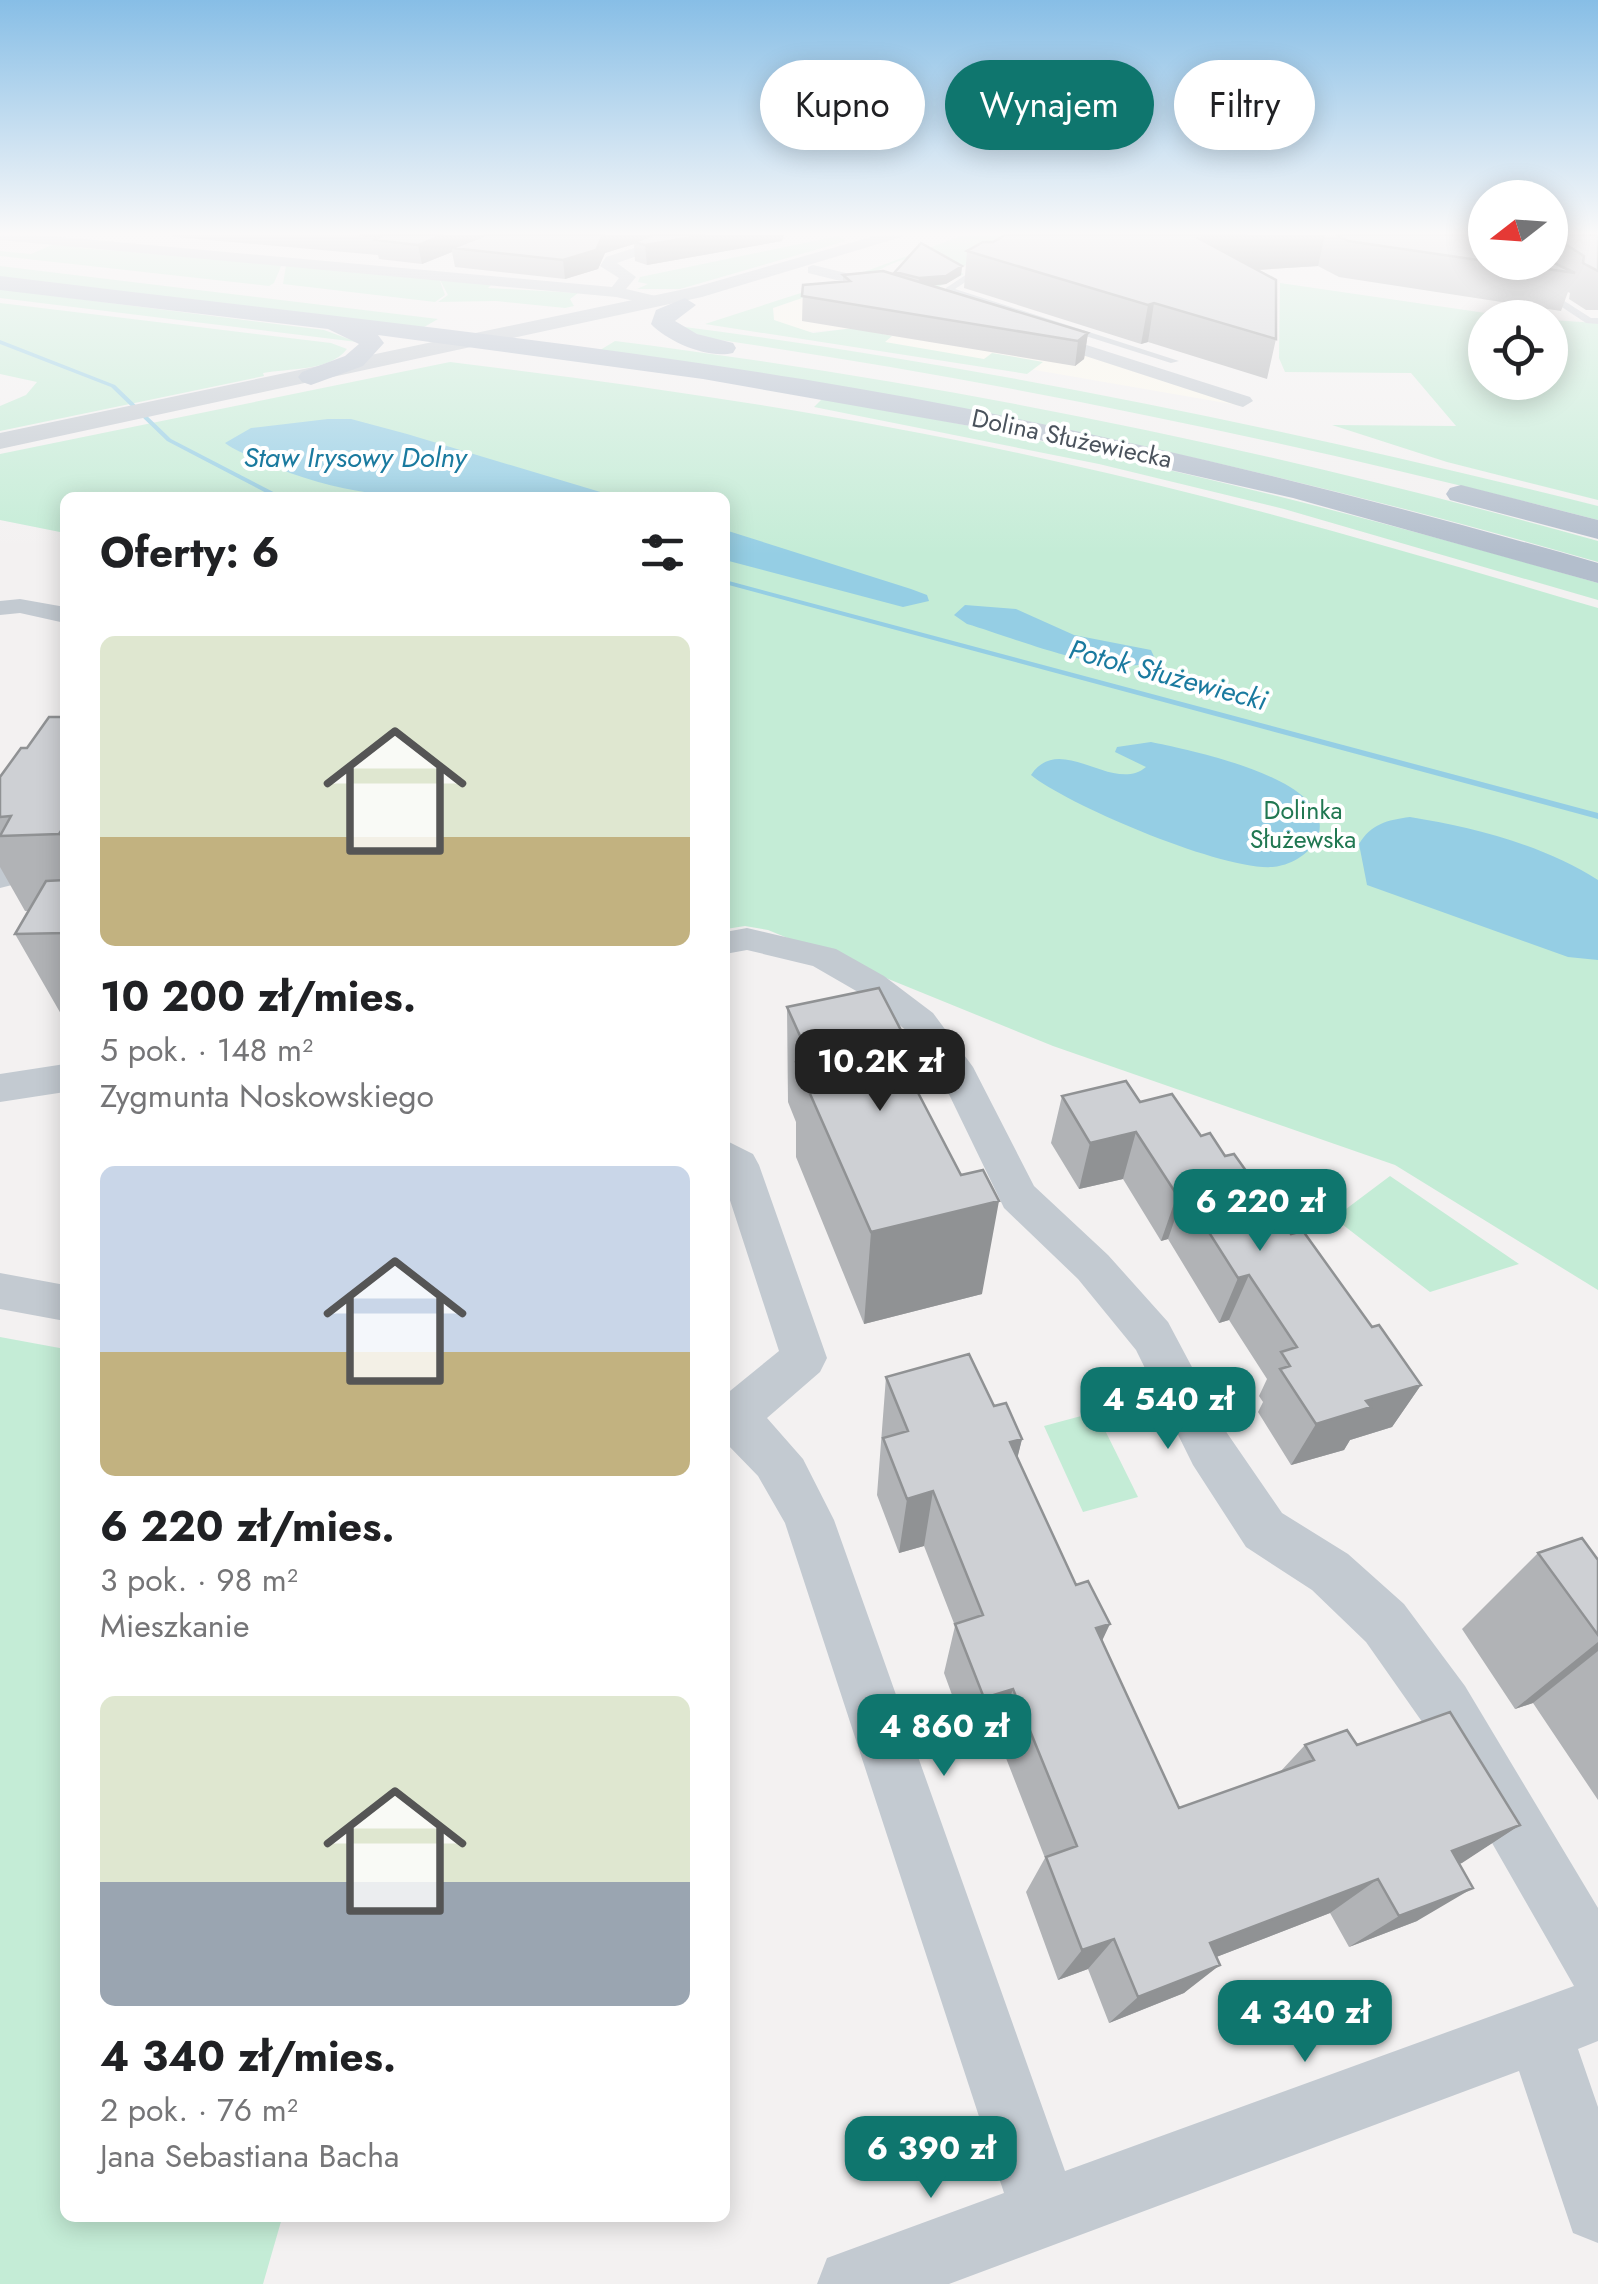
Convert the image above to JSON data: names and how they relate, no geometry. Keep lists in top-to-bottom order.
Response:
{
  "streets": {
    "main road": ["Dolina Służewiecka"]
  },
  "water": ["Staw Irysowy Dolny", "Potok Służewiecki"],
  "parks": ["Dolinka Służewska"],
  "north": "left",
  "page": {
    "chip": ["Kupno", "Wynajem", "Filtry"],
    "heading": "Oferty: 6",
    "list": [
      {
        "name": "10 200 zł/mies.",
        "note": "5 pok. · 148 m² · Zygmunta Noskowskiego"
      },
      {
        "name": "6 220 zł/mies.",
        "note": "3 pok. · 98 m² · Mieszkanie"
      },
      {
        "name": "4 340 zł/mies.",
        "note": "2 pok. · 76 m² · Jana Sebastiana Bacha"
      }
    ],
    "price": [
      "10.2K zł",
      "6 220 zł",
      "4 540 zł",
      "4 860 zł",
      "4 340 zł",
      "6 390 zł"
    ]
  }
}
